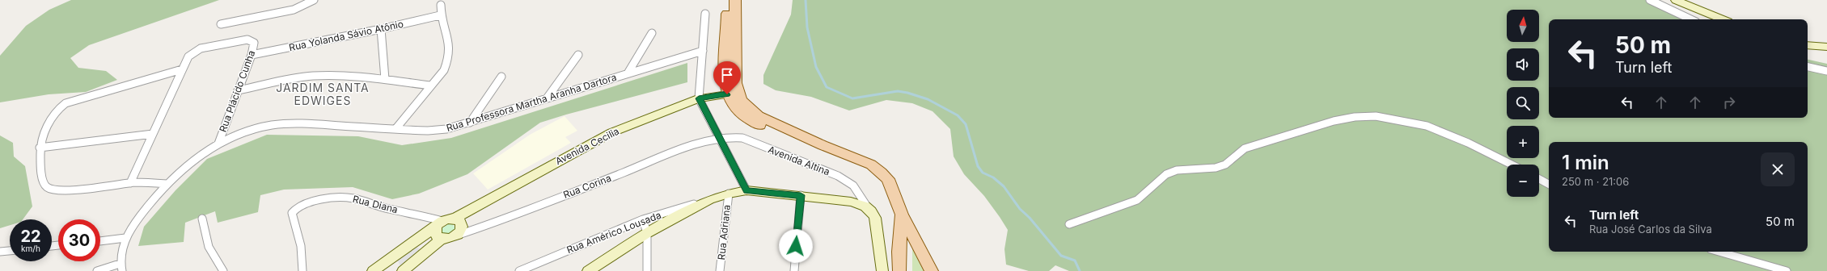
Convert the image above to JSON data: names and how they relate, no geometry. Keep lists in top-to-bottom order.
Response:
{
  "streets": {
    "street": [
      "Rua Yolanda Sávio Atônio",
      "Rua Plácido Cunha",
      "Rua Professora Martha Aranha Dartora",
      "Avenida Cecilia",
      "Avenida Altina",
      "Rua Corina",
      "Rua Diana",
      "Rua Américo Lousada",
      "Rua Adriana"
    ]
  },
  "crossings": [
    ["Rua Yolanda Sávio Atônio", "Rua Plácido Cunha"],
    ["Rua Plácido Cunha", "Rua Professora Martha Aranha Dartora"],
    ["Avenida Cecilia", "Rua Corina"],
    ["Avenida Cecilia", "Rua Diana"],
    ["Avenida Altina", "Rua Corina"],
    ["Rua Corina", "Rua Diana"]
  ],
  "districts": ["JARDIM SANTA EDWIGES"],
  "north": "top",
  "page": {
    "map_buttons": ["+", "−"],
    "turn": ["50 m", "Turn left"],
    "heading": ["1 min", "250 m · 21:06"],
    "list": [
      {
        "name": "Turn left",
        "note": "Rua José Carlos da Silva",
        "value": "50 m"
      }
    ],
    "speed": "22 km/h",
    "limit": "30"
  }
}
